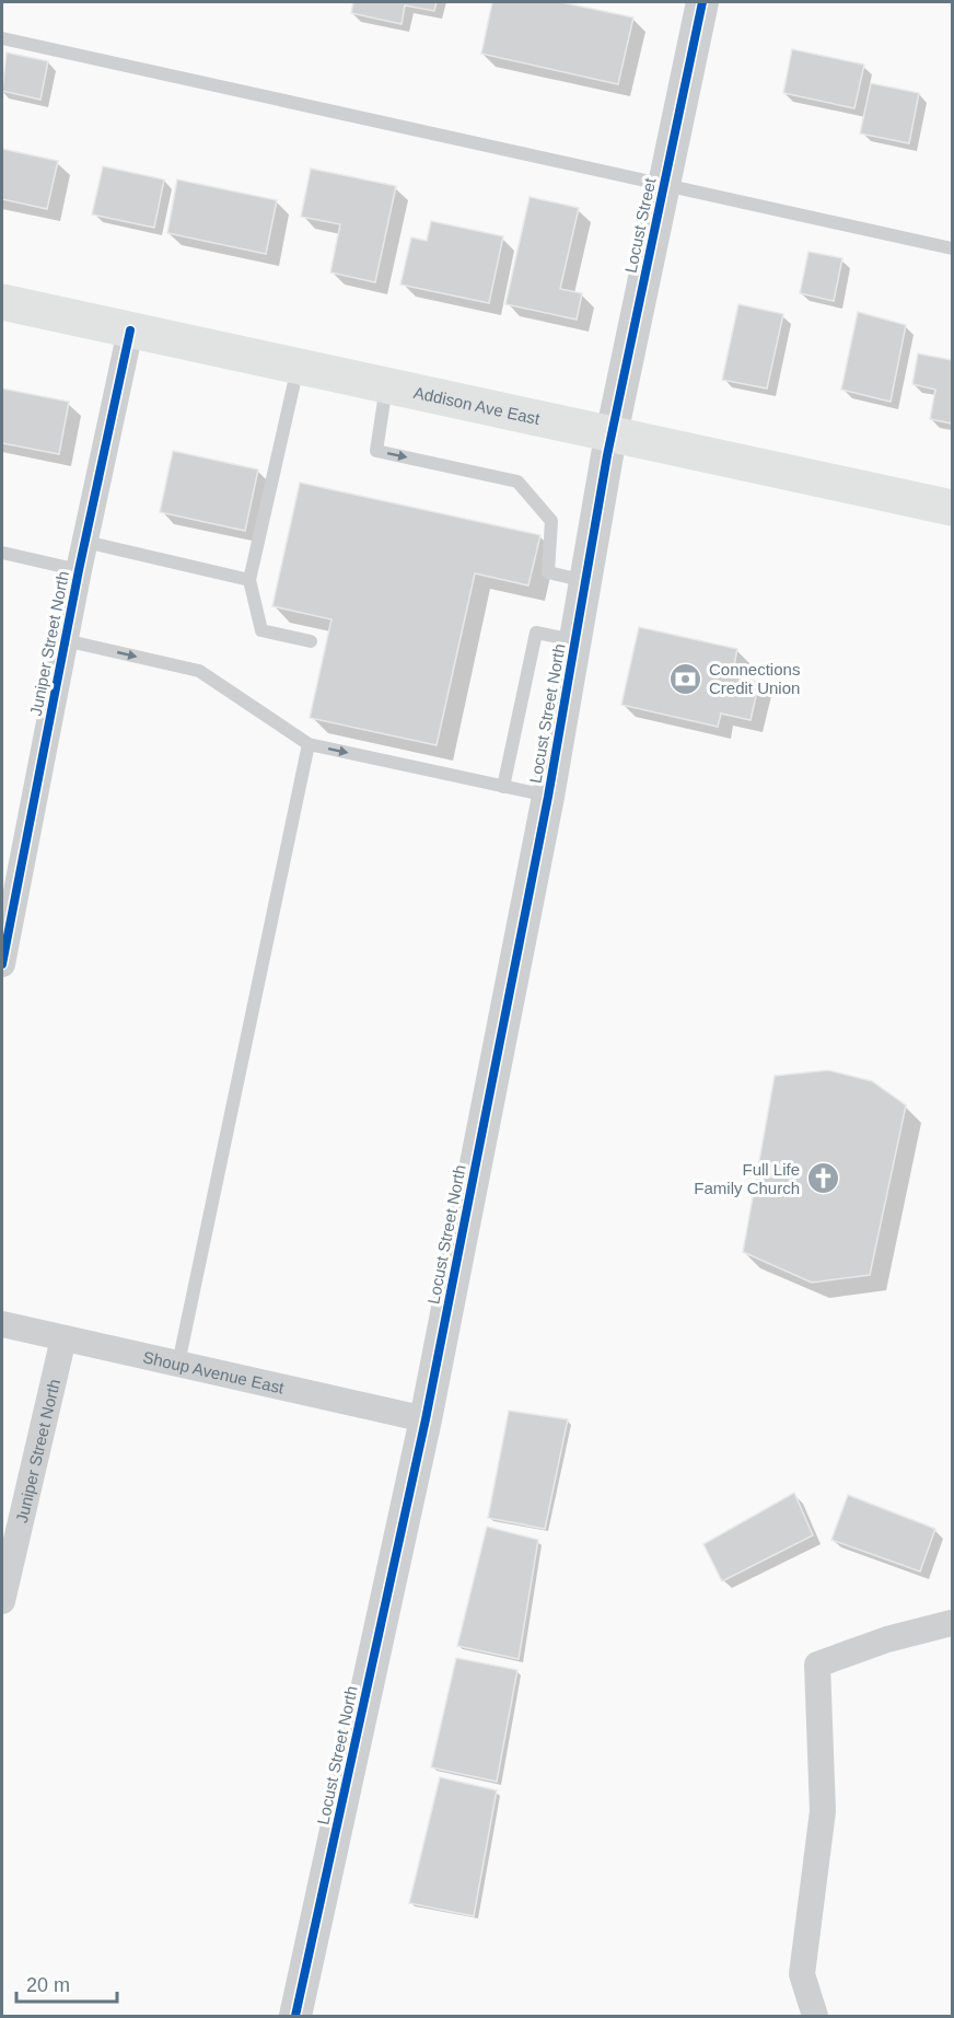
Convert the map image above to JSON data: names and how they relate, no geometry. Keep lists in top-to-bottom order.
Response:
{
  "streets": {
    "main road": ["Addison Ave East"],
    "street": [
      "Locust Street",
      "Juniper Street North",
      "Locust Street North",
      "Shoup Avenue East"
    ]
  },
  "crossings": [
    ["Locust Street", "Addison Ave East"],
    ["Locust Street", "Locust Street North"],
    ["Addison Ave East", "Juniper Street North"],
    ["Addison Ave East", "Locust Street North"],
    ["Juniper Street North", "Shoup Avenue East"],
    ["Locust Street North", "Shoup Avenue East"]
  ],
  "places": {
    "bank": ["Connections Credit Union"],
    "church": ["Full Life Family Church"]
  },
  "scale_bar": "20 m"
}
